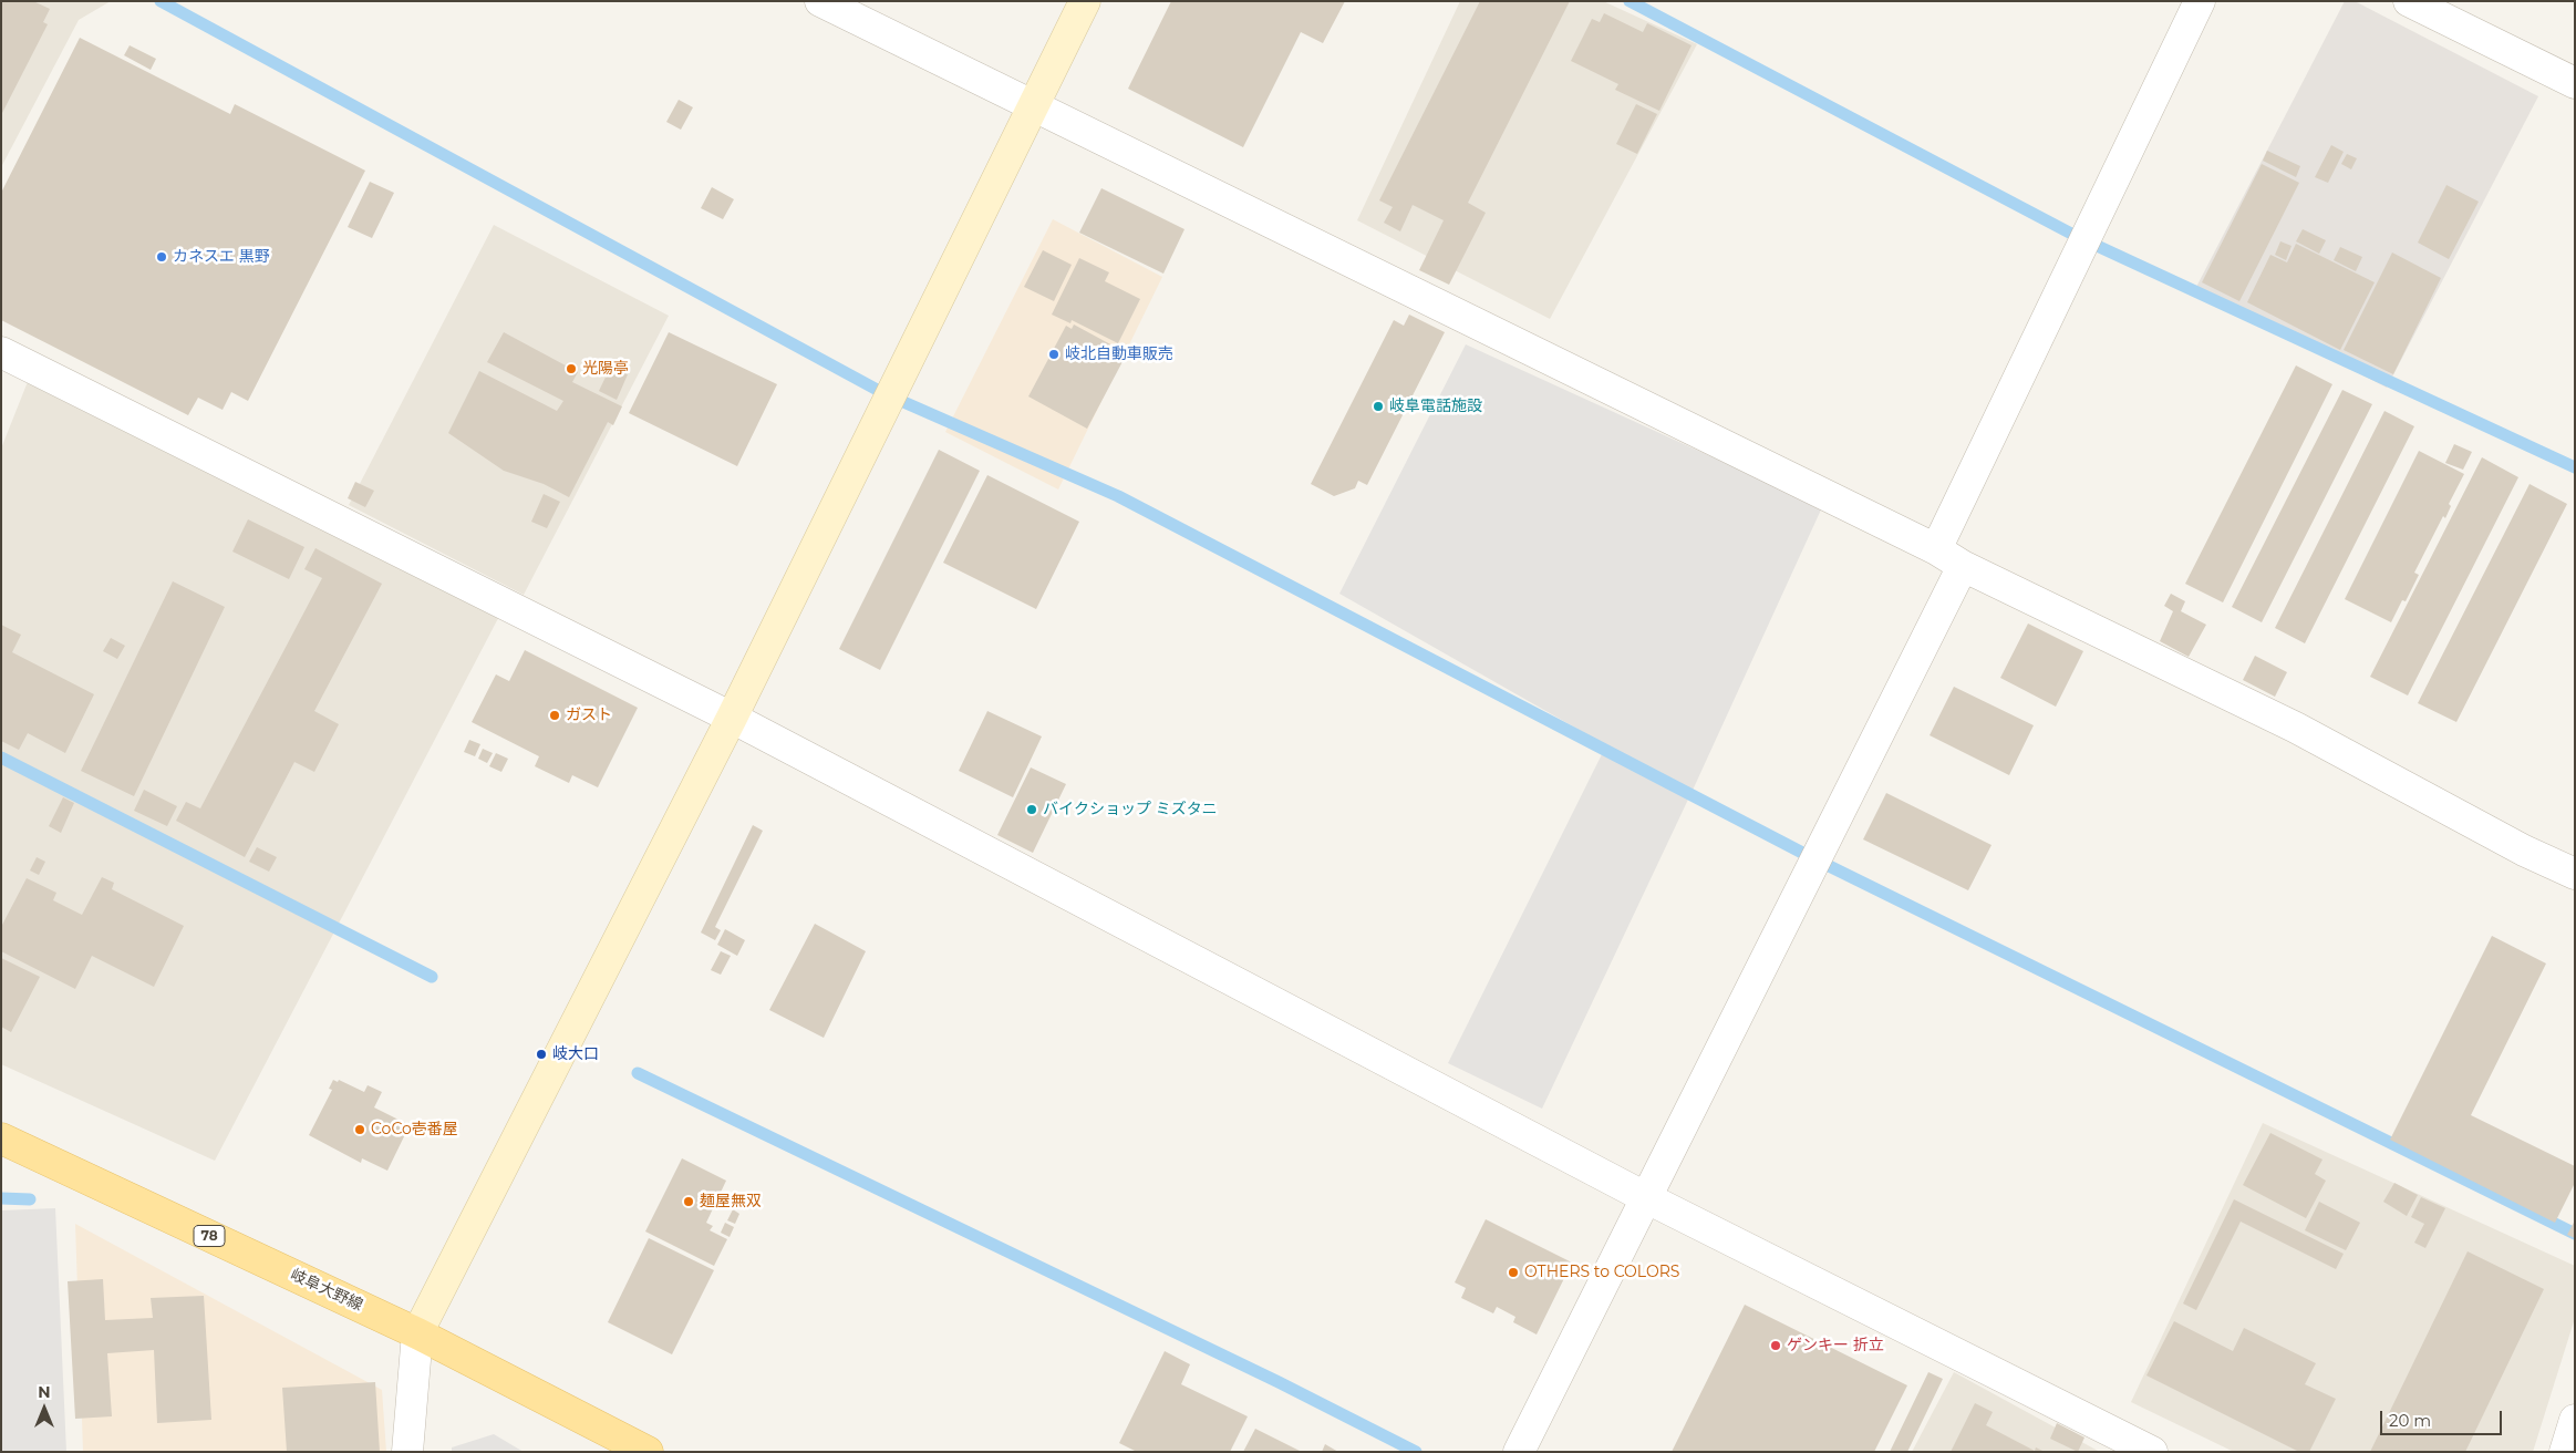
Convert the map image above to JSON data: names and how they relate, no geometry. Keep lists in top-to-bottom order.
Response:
{
  "streets": {
    "main road": ["78", "岐阜大野線"]
  },
  "places": [
    "カネスエ 黒野",
    "岐北自動車販売",
    "光陽亭",
    "岐阜電話施設",
    "ガスト",
    "バイクショップ ミズタニ",
    "岐大口",
    "CoCo壱番屋",
    "麺屋無双",
    "OTHERS to COLORS",
    "ゲンキー 折立"
  ],
  "scale_bar": "20 m",
  "north": "top"
}
